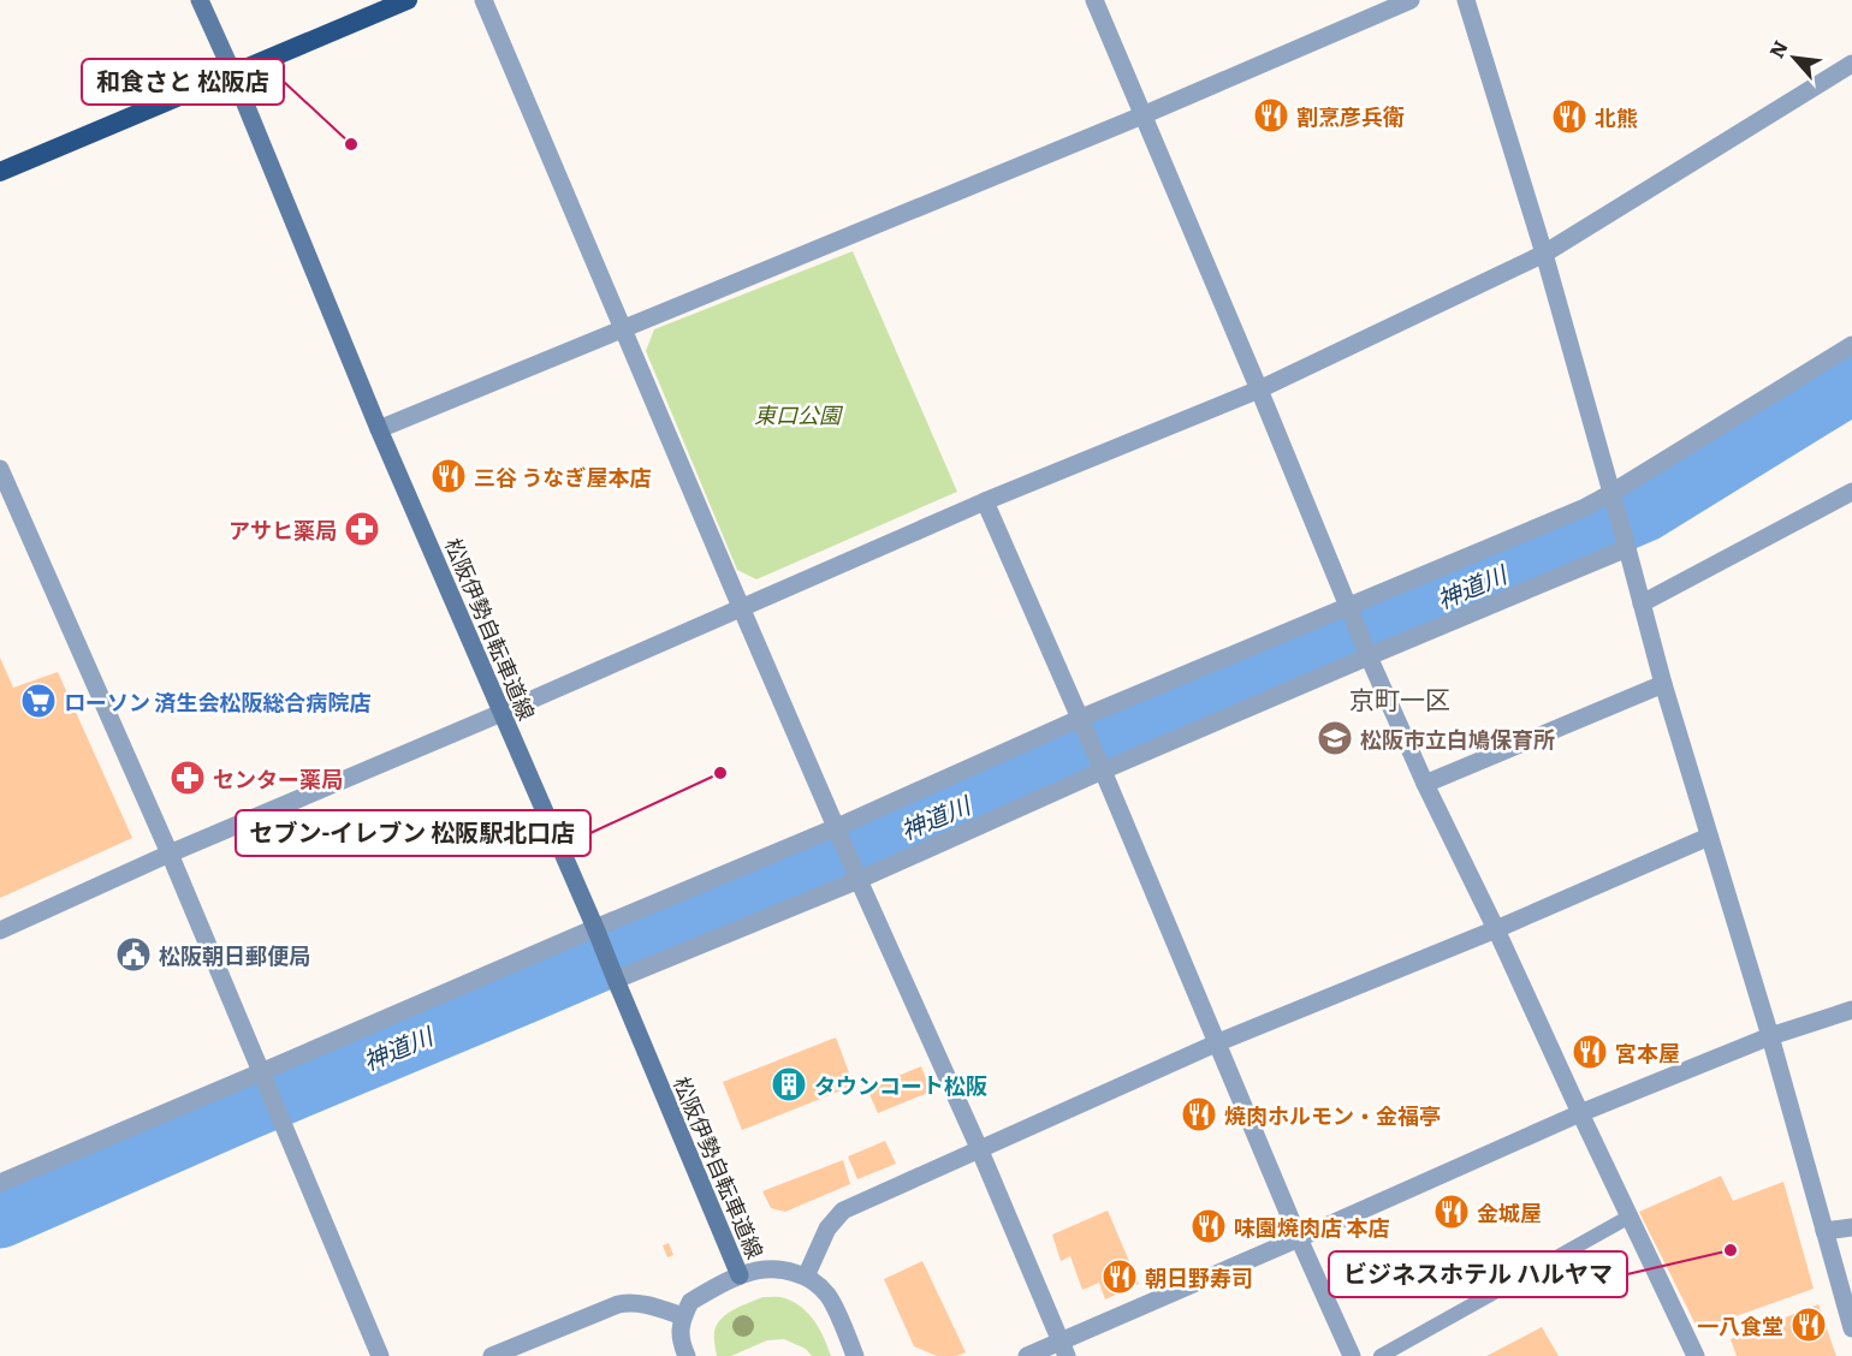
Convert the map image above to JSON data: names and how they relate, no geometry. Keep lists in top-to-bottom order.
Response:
{
  "streets": {
    "main road": ["松阪伊勢自転車道線"]
  },
  "districts": ["京町一区"],
  "water": ["神道川"],
  "parks": ["東口公園"],
  "places": {
    "restaurant": [
      "割烹彦兵衛",
      "北熊",
      "三谷 うなぎ屋本店",
      "宮本屋",
      "焼肉ホルモン・金福亭",
      "金城屋",
      "味園焼肉店 本店",
      "朝日野寿司",
      "一八食堂"
    ],
    "other": ["和食さと 松阪店", "セブン-イレブン 松阪駅北口店", "ビジネスホテル ハルヤマ"],
    "pharmacy": ["アサヒ薬局", "センター薬局"],
    "supermarket": ["ローソン 済生会松阪総合病院店"],
    "school or university": ["松阪市立白鳩保育所"],
    "public building": ["松阪朝日郵便局"],
    "building": ["タウンコート松阪"]
  },
  "north": "top left"
}
